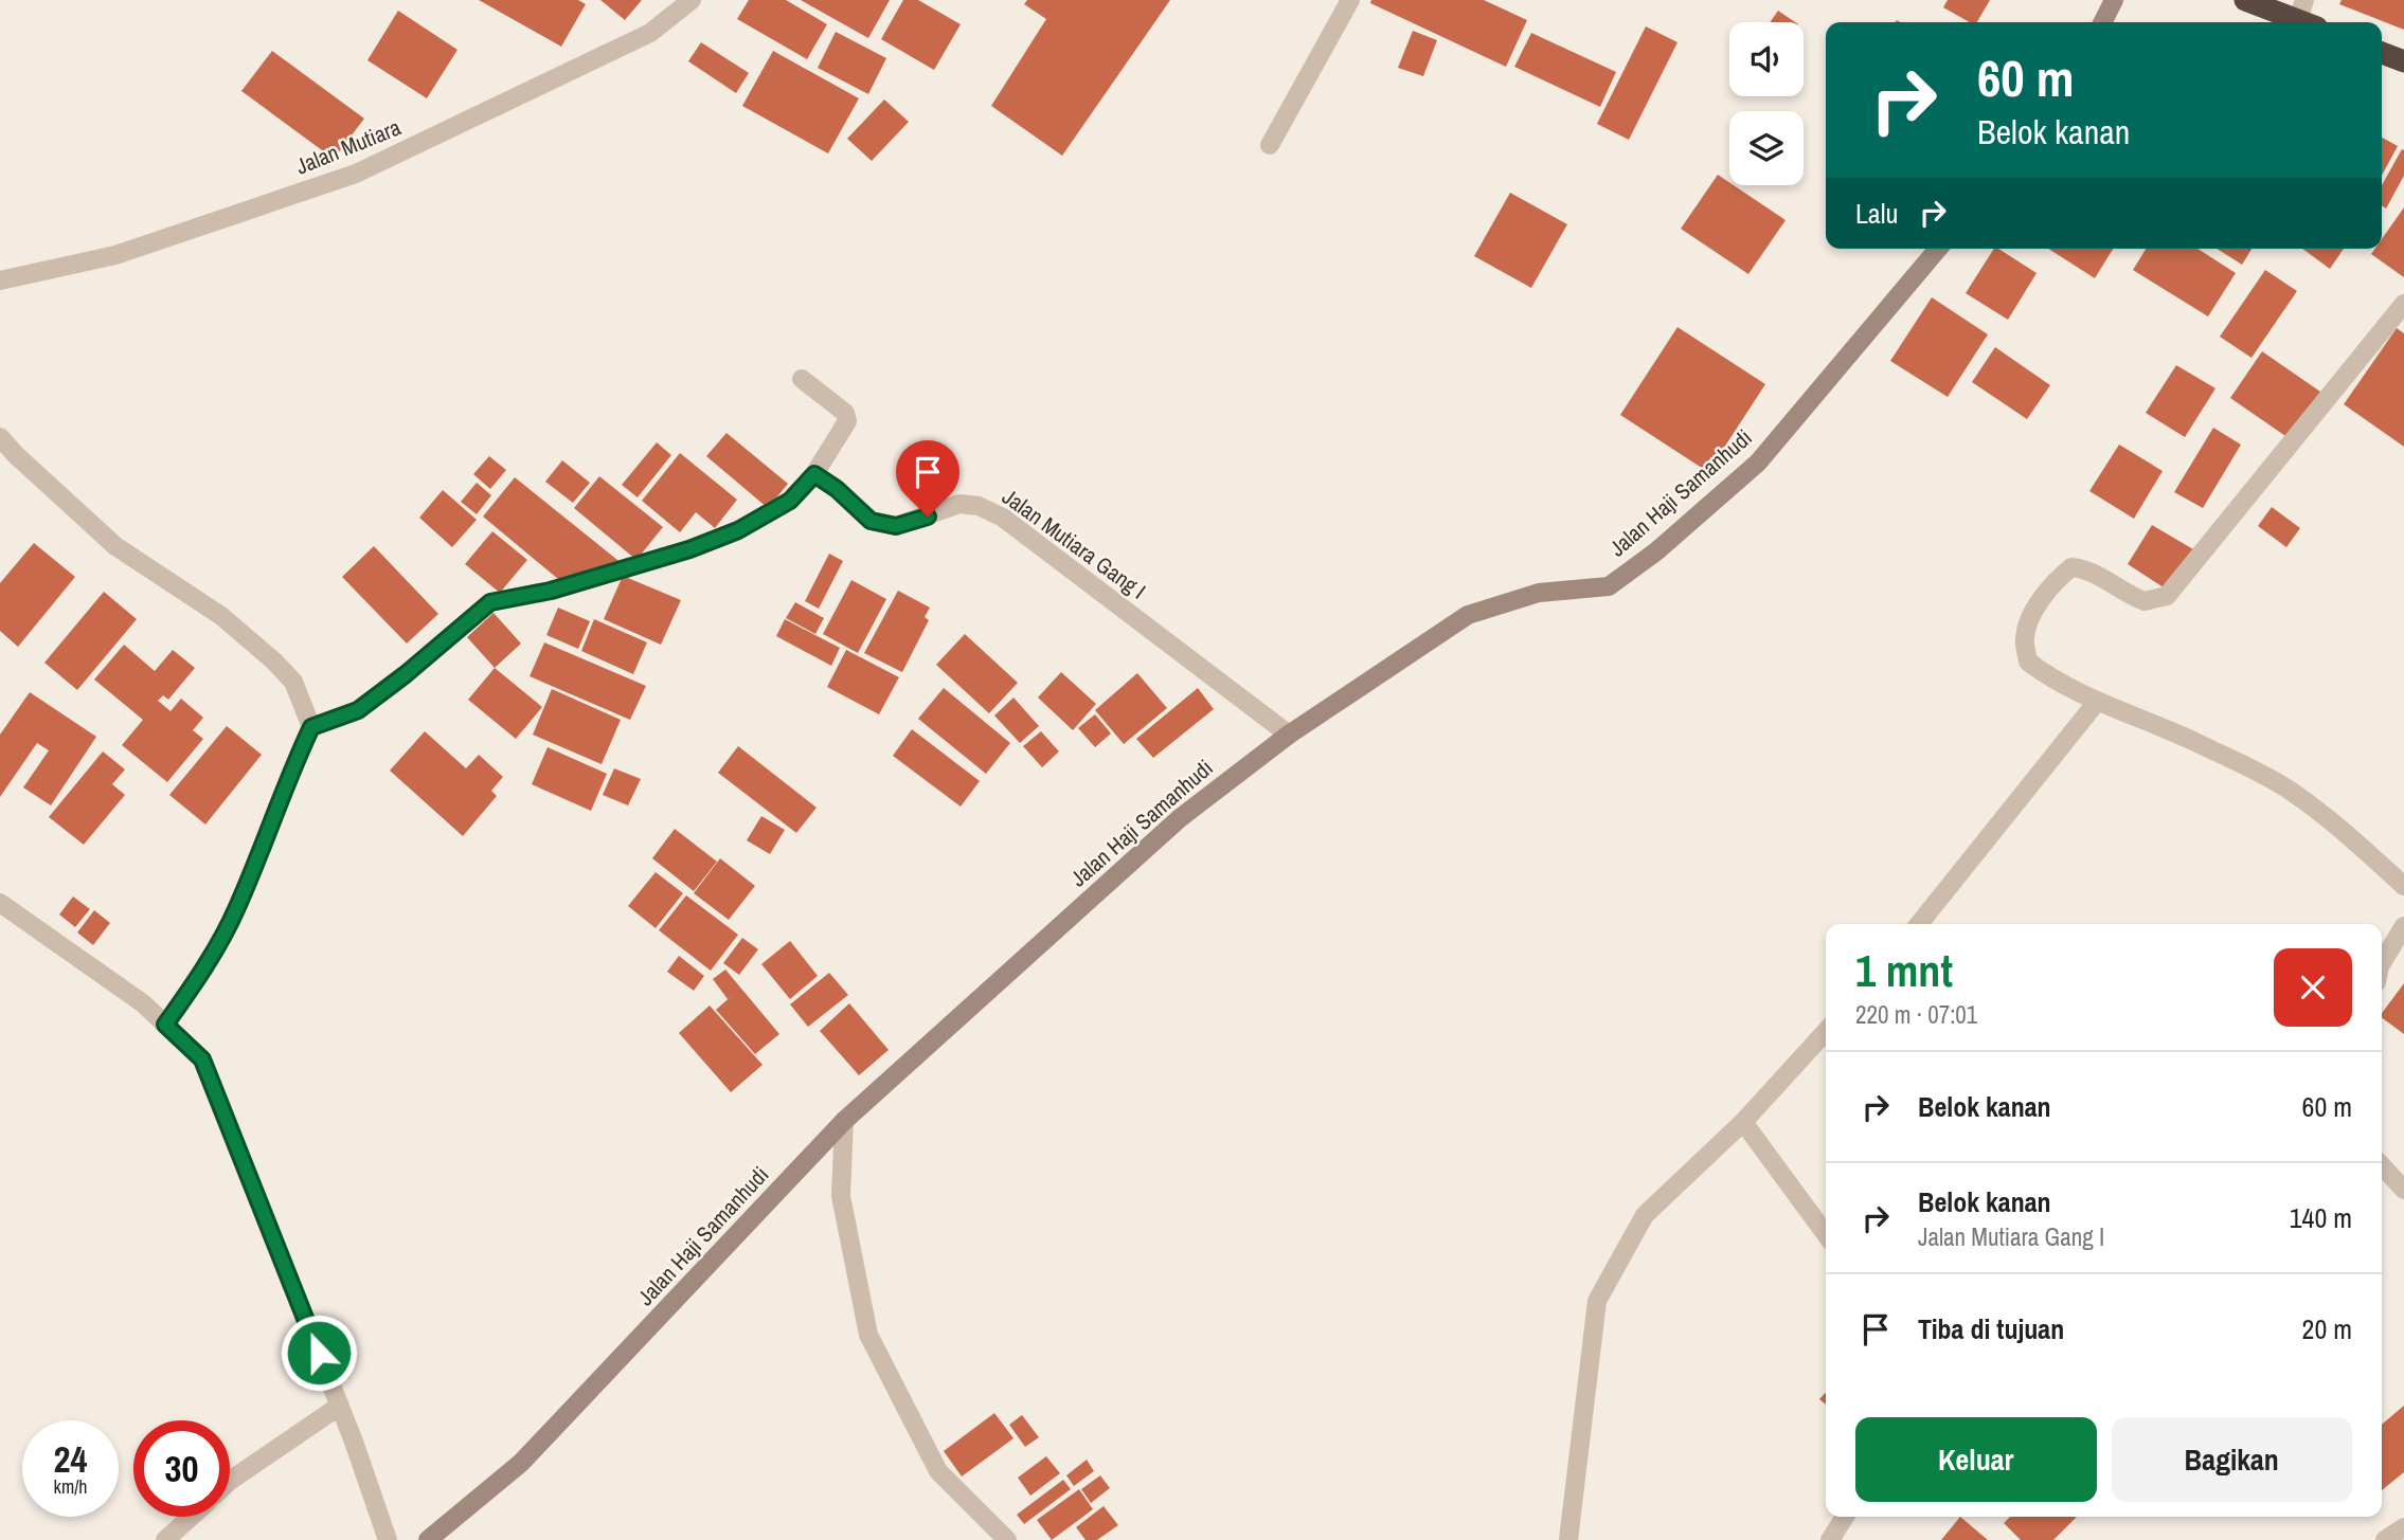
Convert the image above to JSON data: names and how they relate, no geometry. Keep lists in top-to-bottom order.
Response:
{
  "streets": {
    "street": ["Jalan Mutiara", "Jalan Haji Samanhudi", "Jalan Mutiara Gang I"]
  },
  "crossings": [
    ["Jalan Haji Samanhudi", "Jalan Mutiara Gang I"]
  ],
  "page": {
    "turn": ["60 m", "Belok kanan"],
    "then": "Lalu",
    "heading": ["1 mnt", "220 m · 07:01"],
    "list": [
      {
        "name": "Belok kanan",
        "value": "60 m"
      },
      {
        "name": "Belok kanan",
        "note": "Jalan Mutiara Gang I",
        "value": "140 m"
      },
      {
        "name": "Tiba di tujuan",
        "value": "20 m"
      }
    ],
    "buttons": ["Keluar", "Bagikan"],
    "speed": "24 km/h",
    "limit": "30"
  }
}
